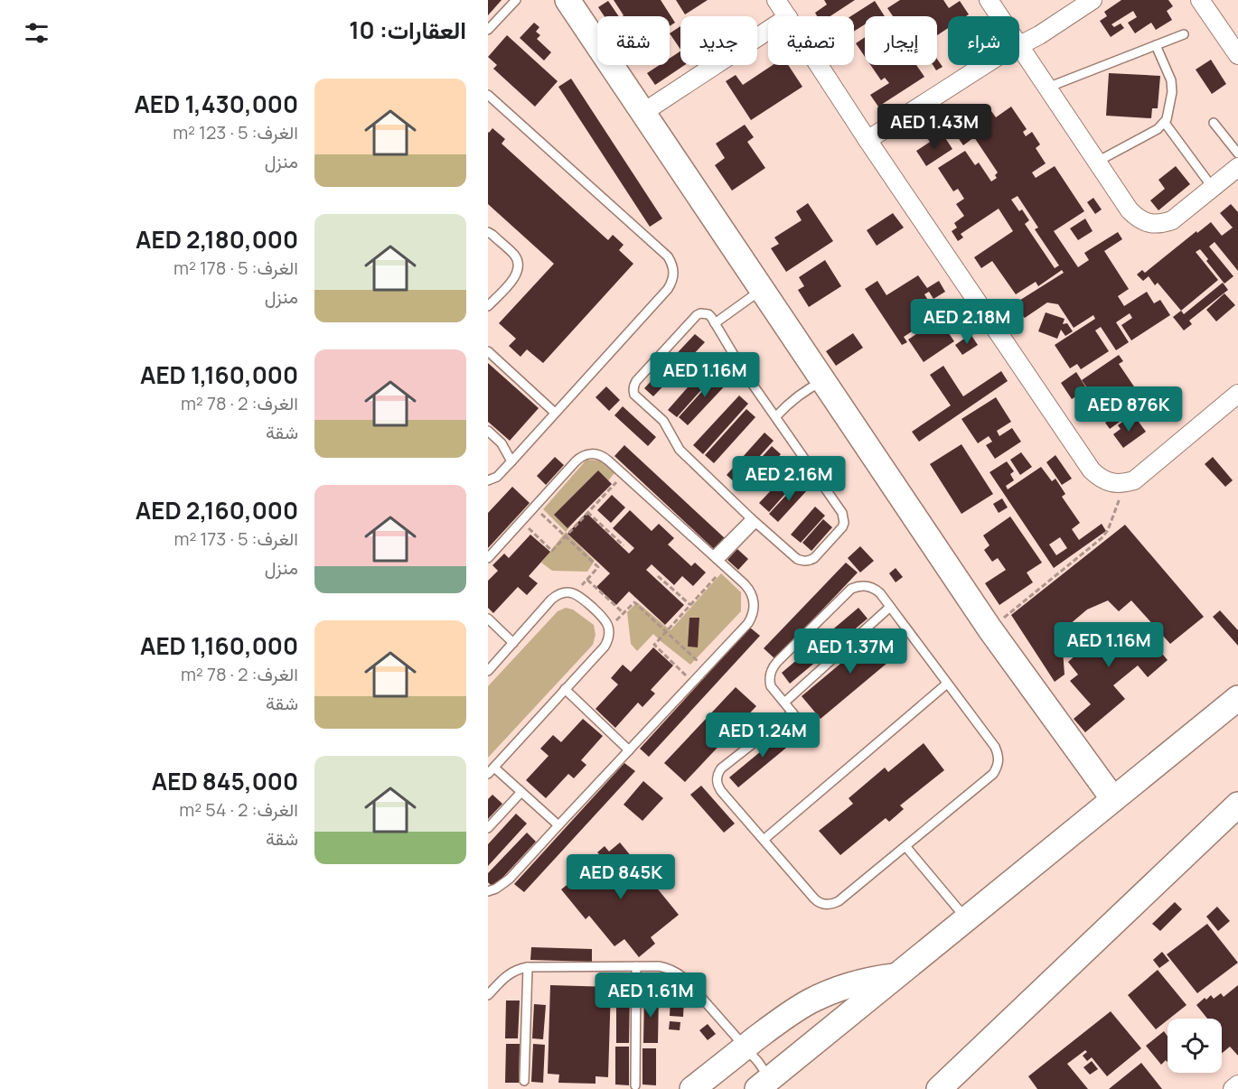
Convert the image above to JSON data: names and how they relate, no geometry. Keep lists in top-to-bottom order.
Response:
{
  "page": {
    "heading": "العقارات: 10",
    "chip": [
      "شراء",
      "إيجار",
      "تصفية",
      "جديد",
      "شقة"
    ],
    "list": [
      {
        "name": "AED 1,430,000",
        "note": "الغرف: 5 · 123 m² · منزل"
      },
      {
        "name": "AED 2,180,000",
        "note": "الغرف: 5 · 178 m² · منزل"
      },
      {
        "name": "AED 1,160,000",
        "note": "الغرف: 2 · 78 m² · شقة"
      },
      {
        "name": "AED 2,160,000",
        "note": "الغرف: 5 · 173 m² · منزل"
      },
      {
        "name": "AED 1,160,000",
        "note": "الغرف: 2 · 78 m² · شقة"
      },
      {
        "name": "AED 845,000",
        "note": "الغرف: 2 · 54 m² · شقة"
      }
    ],
    "price": [
      "AED 1.43M",
      "AED 2.18M",
      "AED 1.16M",
      "AED 876K",
      "AED 2.16M",
      "AED 1.16M",
      "AED 1.37M",
      "AED 1.24M",
      "AED 845K",
      "AED 1.61M"
    ]
  }
}
